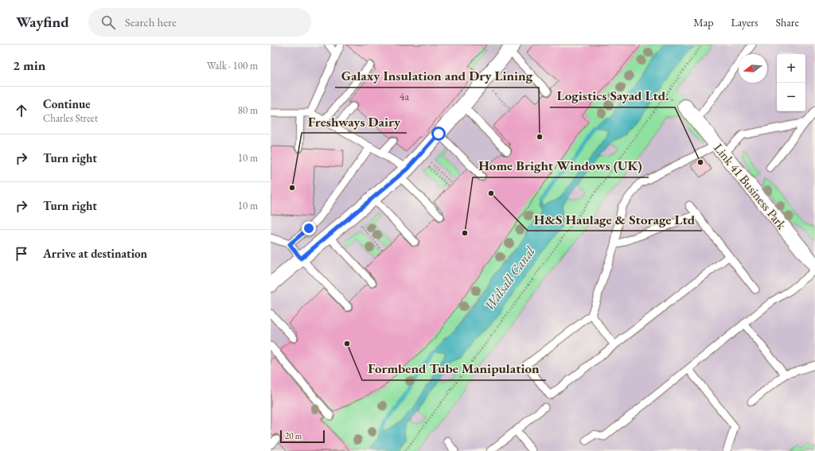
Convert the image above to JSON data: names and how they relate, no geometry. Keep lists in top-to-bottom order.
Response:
{
  "streets": {
    "street": ["Link 41 Business Park"]
  },
  "water": ["Walsall Canal"],
  "places": [
    "Galaxy Insulation and Dry Lining",
    "Logistics Sayad Ltd.",
    "Freshways Dairy",
    "H&S Haulage & Storage Ltd",
    "Home Bright Windows (UK)",
    "Formbend Tube Manipulation"
  ],
  "house_numbers": ["4a"],
  "scale_bar": "20 m",
  "north": "left",
  "page": {
    "header": "Wayfind",
    "search": "Search here",
    "nav": ["Map", "Layers", "Share"],
    "heading": ["2 min", "Walk · 100 m"],
    "map_buttons": ["+", "−"],
    "list": [
      ["Continue", "Charles Street", "80 m"],
      ["Turn right", "10 m"],
      ["Turn right", "10 m"],
      "Arrive at destination"
    ],
    "scale": "20 m"
  }
}
